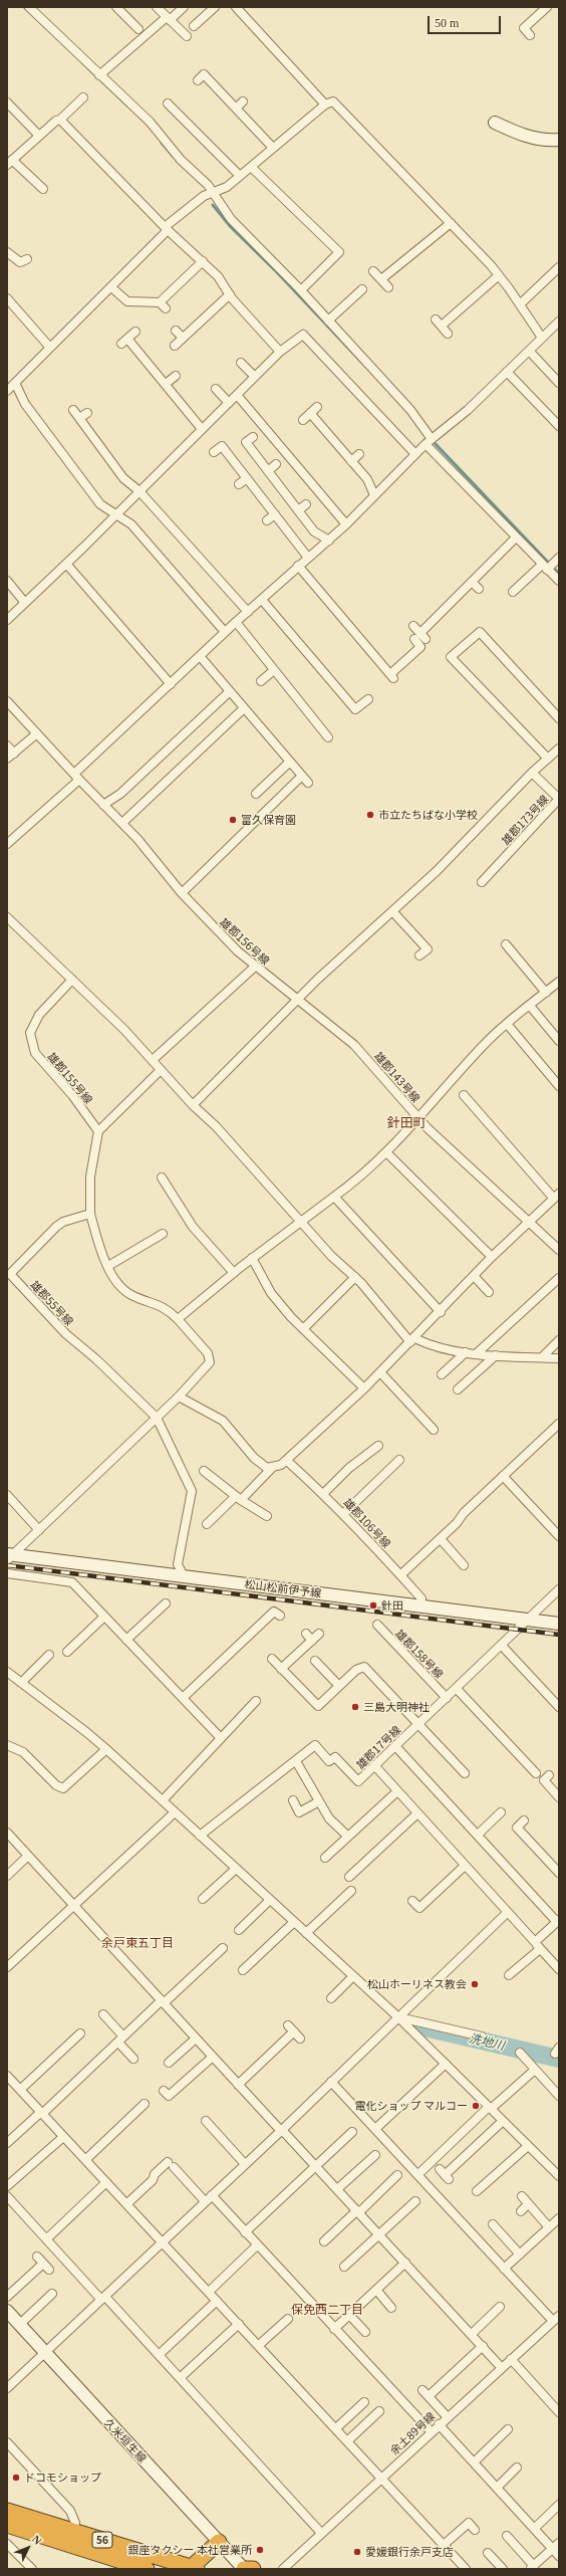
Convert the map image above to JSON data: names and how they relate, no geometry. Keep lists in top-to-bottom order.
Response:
{
  "streets": {
    "highway": ["56"],
    "main road": ["松山松前伊予線", "久米垣生線"],
    "street": [
      "雄郡173号線",
      "雄郡156号線",
      "雄郡143号線",
      "雄郡155号線",
      "雄郡55号線",
      "雄郡106号線",
      "雄郡158号線",
      "雄郡17号線",
      "余土89号線"
    ]
  },
  "crossings": [
    ["雄郡156号線", "雄郡143号線"],
    ["雄郡55号線", "松山松前伊予線"],
    ["雄郡106号線", "松山松前伊予線"],
    ["松山松前伊予線", "雄郡17号線"],
    ["雄郡158号線", "雄郡17号線"],
    ["久米垣生線", "56"]
  ],
  "districts": ["針田町", "余戸東五丁目", "保免西二丁目"],
  "water": ["洗地川"],
  "places": [
    "市立たちばな小学校",
    "富久保育園",
    "針田",
    "三島大明神社",
    "松山ホーリネス教会",
    "電化ショップ マルコー",
    "ドコモショップ",
    "銀座タクシー 本社営業所",
    "愛媛銀行余戸支店"
  ],
  "scale_bar": "50 m",
  "north": "top right"
}
